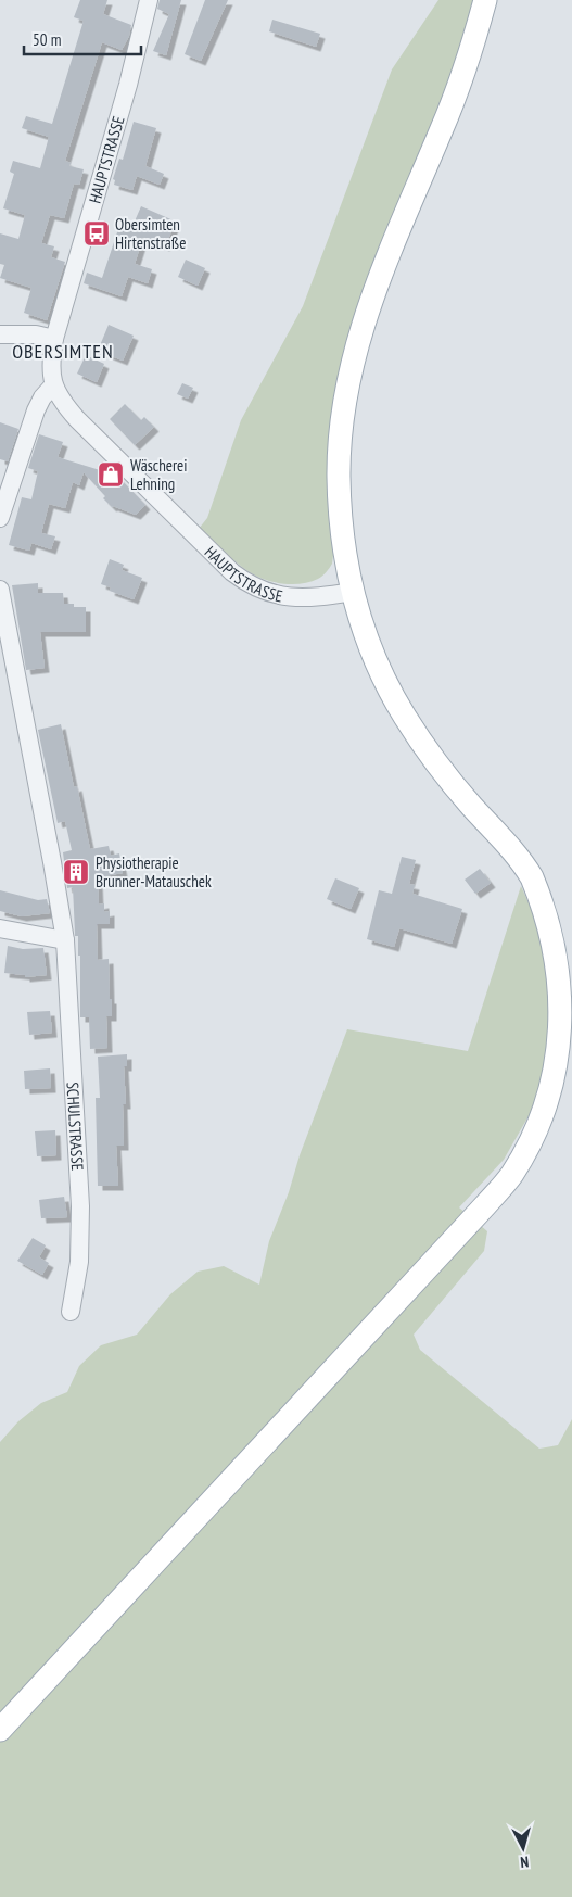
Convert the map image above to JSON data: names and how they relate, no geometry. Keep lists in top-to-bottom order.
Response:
{
  "streets": {
    "street": ["HAUPTSTRASSE", "SCHULSTRASSE"]
  },
  "districts": ["OBERSIMTEN"],
  "places": {
    "bus stop": ["Obersimten Hirtenstraße"],
    "shop": ["Wäscherei Lehning"],
    "building": ["Physiotherapie Brunner-Matauschek"]
  },
  "scale_bar": "50 m",
  "north": "bottom"
}
